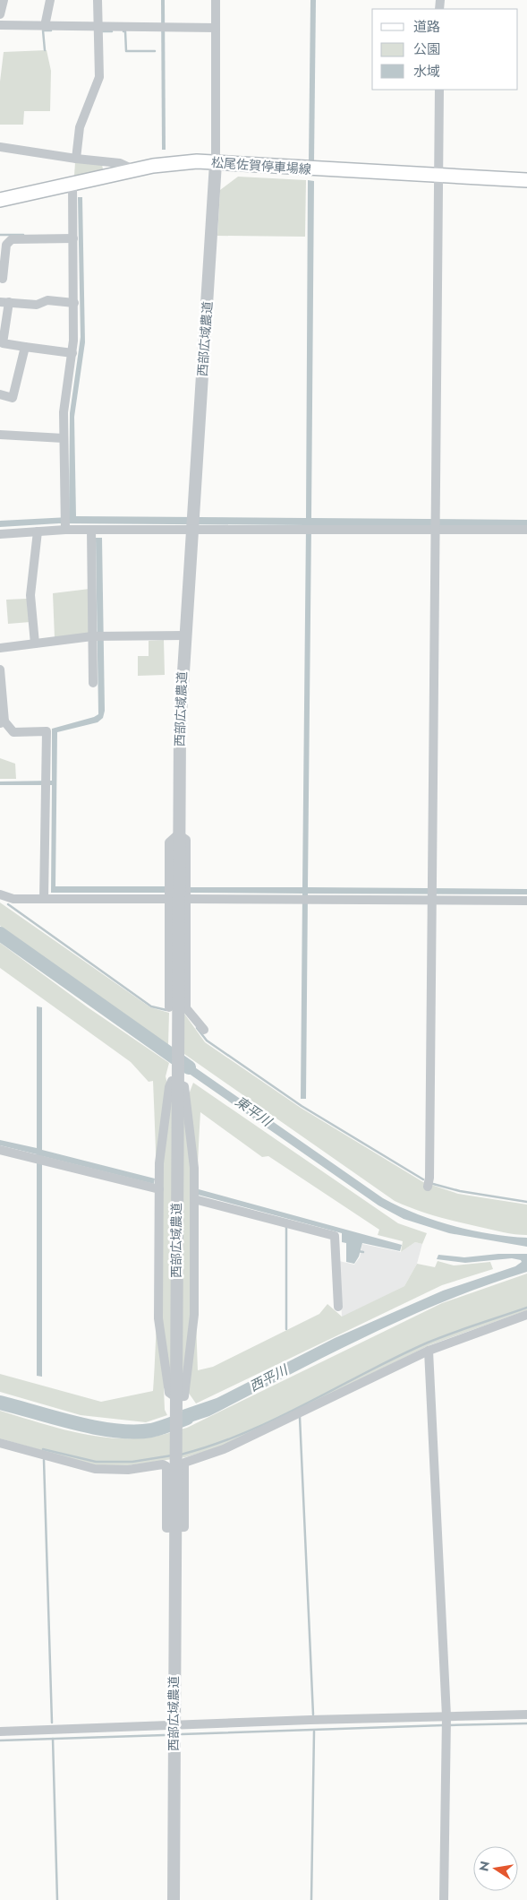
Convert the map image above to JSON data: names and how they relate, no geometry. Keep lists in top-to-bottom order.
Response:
{
  "streets": {
    "main road": ["松尾佐賀停車場線"],
    "street": ["西部広域農道"]
  },
  "crossings": [
    ["松尾佐賀停車場線", "西部広域農道"]
  ],
  "water": ["東平川", "西平川"],
  "legend": ["道路", "公園", "水域"],
  "north": "left"
}
